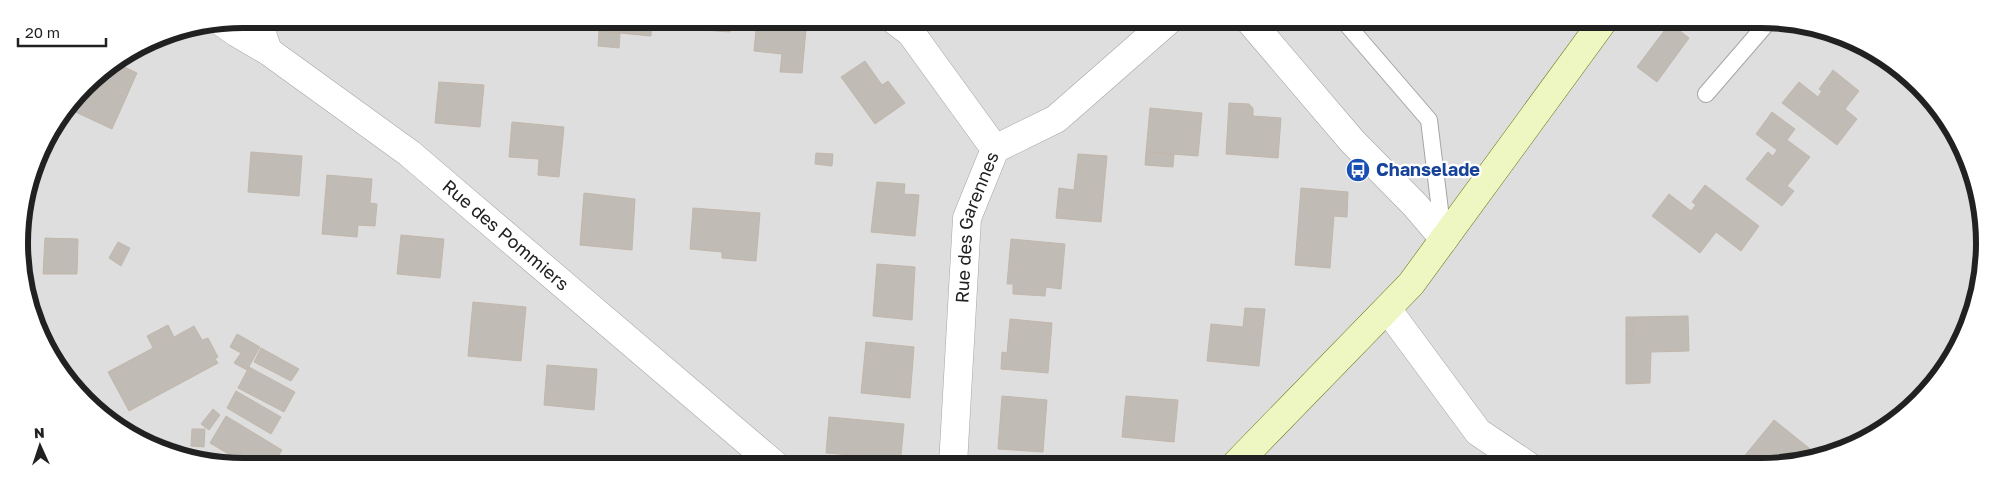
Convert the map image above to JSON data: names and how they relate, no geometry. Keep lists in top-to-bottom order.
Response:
{
  "streets": {
    "street": ["Rue des Garennes", "Rue des Pommiers"]
  },
  "places": {
    "bus stop": ["Chanselade"]
  },
  "scale_bar": "20 m",
  "north": "top"
}
